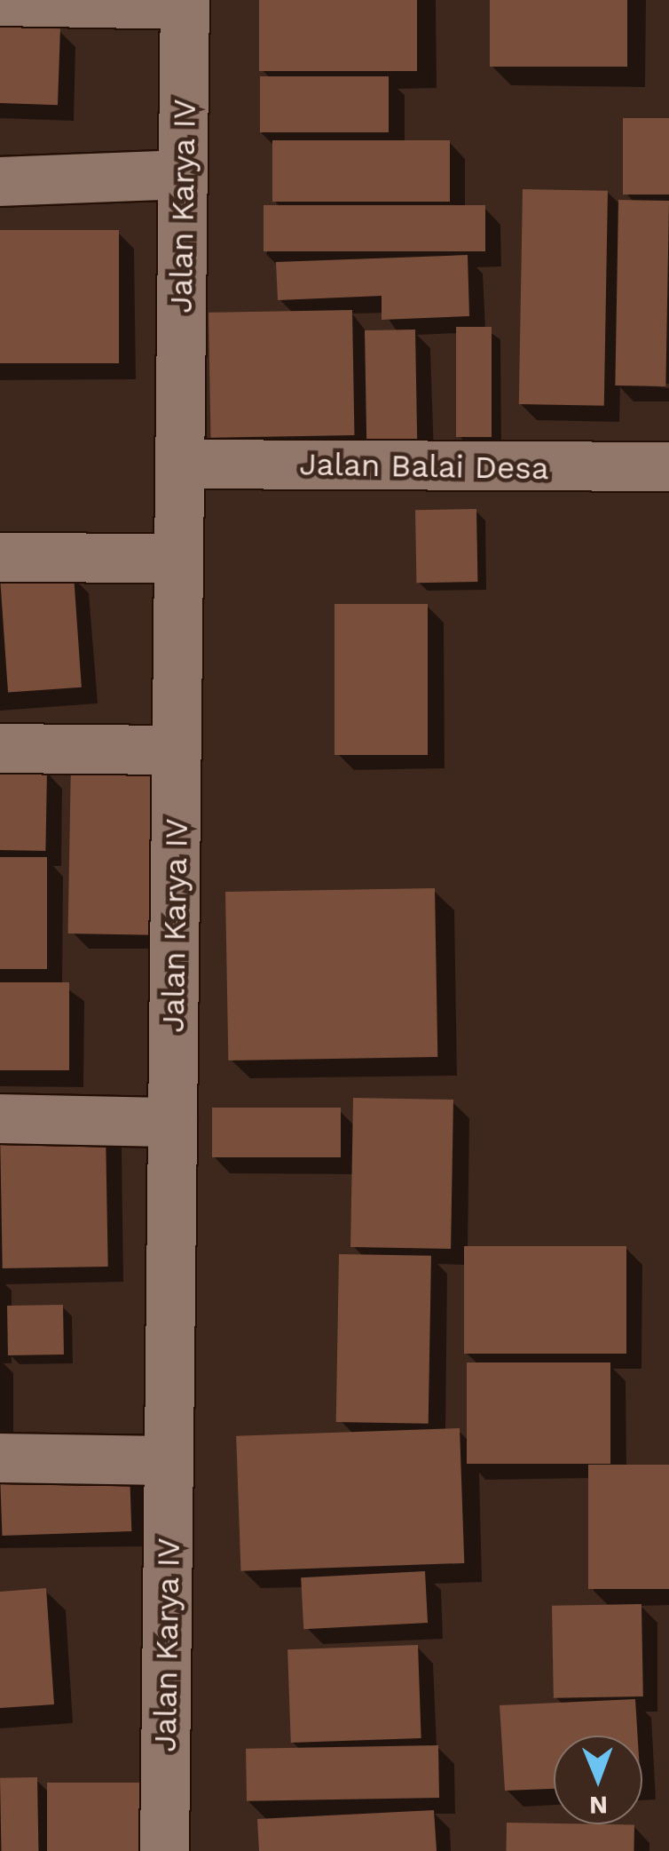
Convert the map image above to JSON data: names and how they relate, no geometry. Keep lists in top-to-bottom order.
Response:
{
  "streets": {
    "street": ["Jalan Karya IV", "Jalan Balai Desa"]
  },
  "crossings": [
    ["Jalan Karya IV", "Jalan Balai Desa"]
  ],
  "north": "bottom"
}
